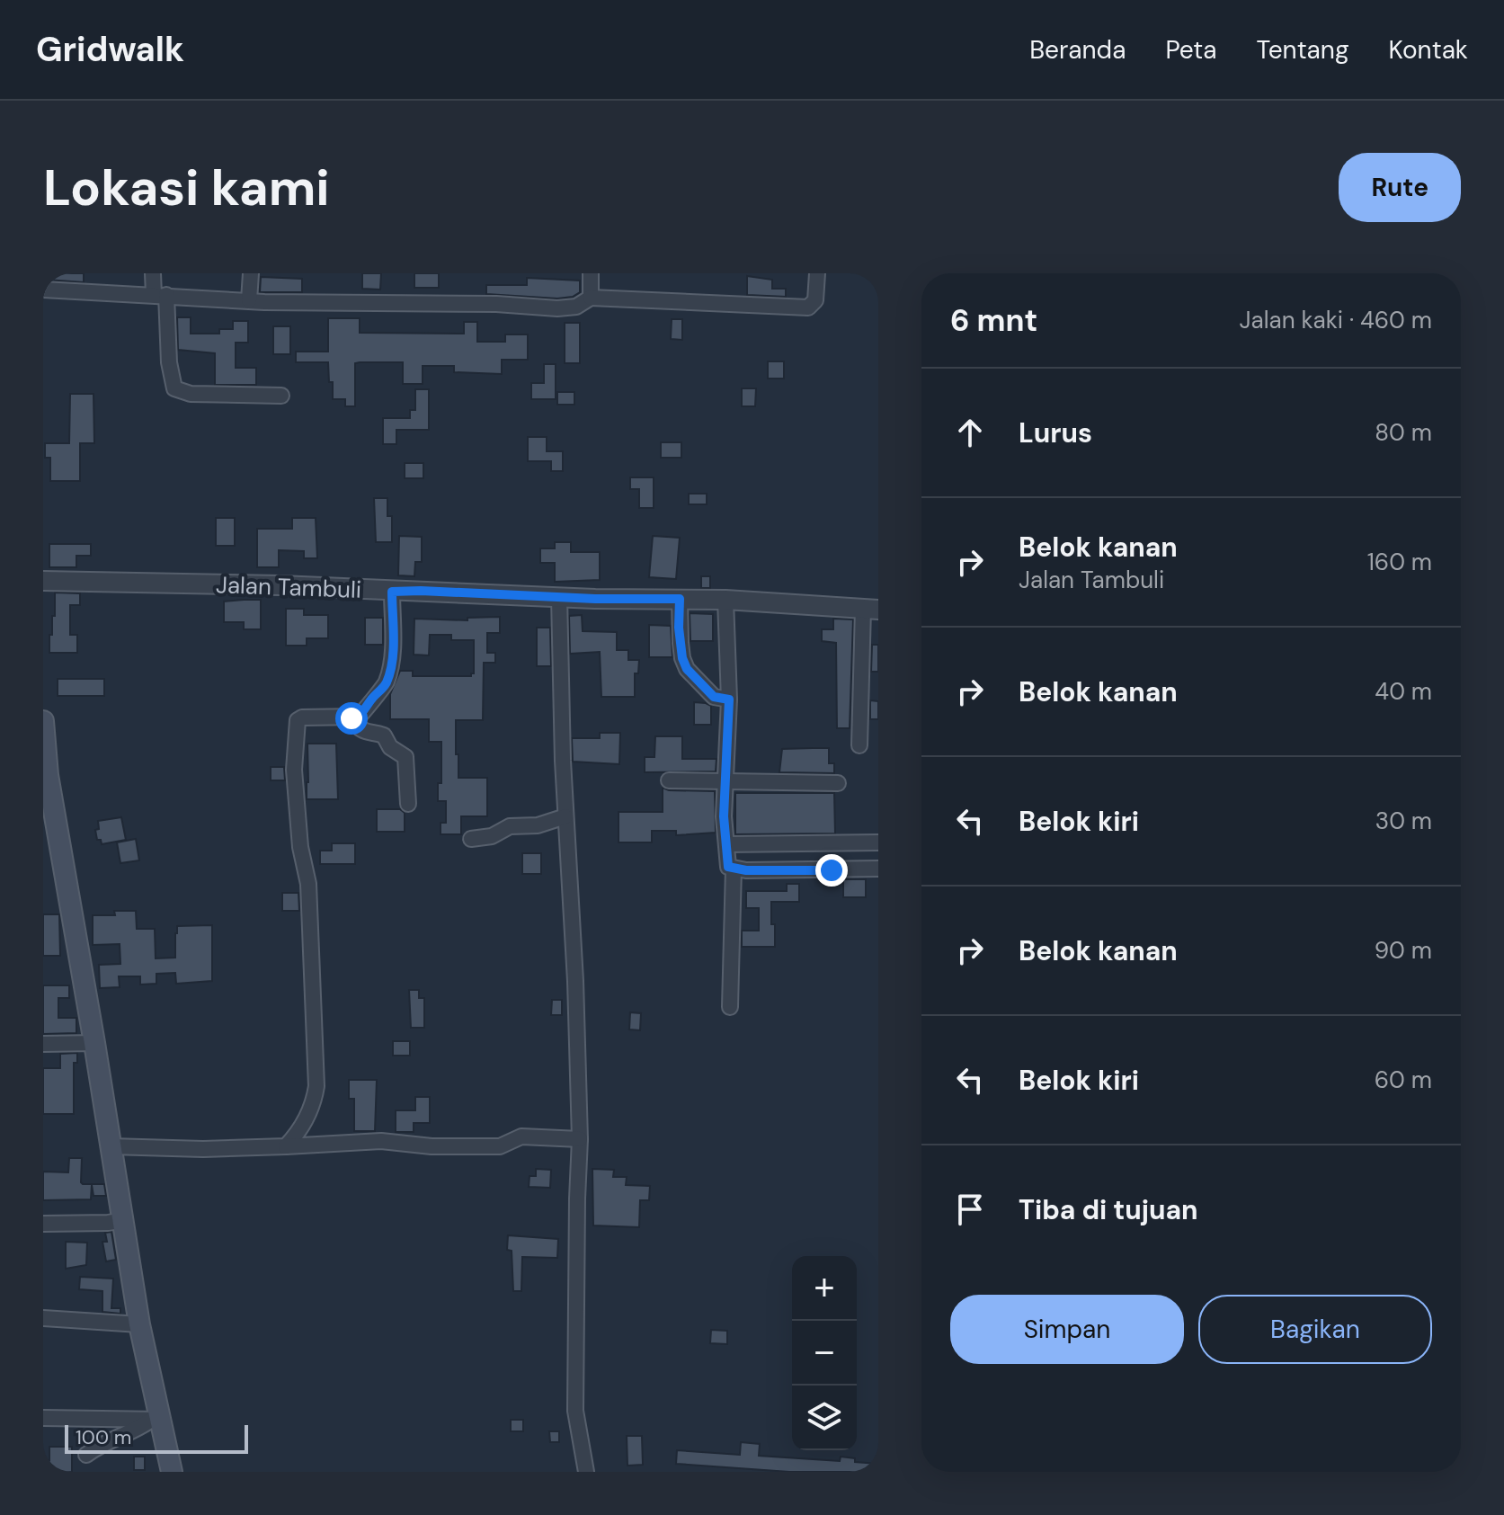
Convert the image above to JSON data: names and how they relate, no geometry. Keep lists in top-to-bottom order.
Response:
{
  "streets": {
    "street": ["Jalan Tambuli"]
  },
  "scale_bar": "100 m",
  "page": {
    "header": "Gridwalk",
    "nav": [
      "Beranda",
      "Peta",
      "Tentang",
      "Kontak"
    ],
    "buttons": [
      "Rute",
      ["Simpan", "Bagikan"]
    ],
    "title": "Lokasi kami",
    "heading": ["6 mnt", "Jalan kaki · 460 m"],
    "list": [
      ["Lurus", "80 m"],
      ["Belok kanan", "Jalan Tambuli", "160 m"],
      ["Belok kanan", "40 m"],
      ["Belok kiri", "30 m"],
      ["Belok kanan", "90 m"],
      ["Belok kiri", "60 m"],
      "Tiba di tujuan"
    ],
    "map_buttons": ["+", "−"],
    "scale": "100 m"
  }
}
